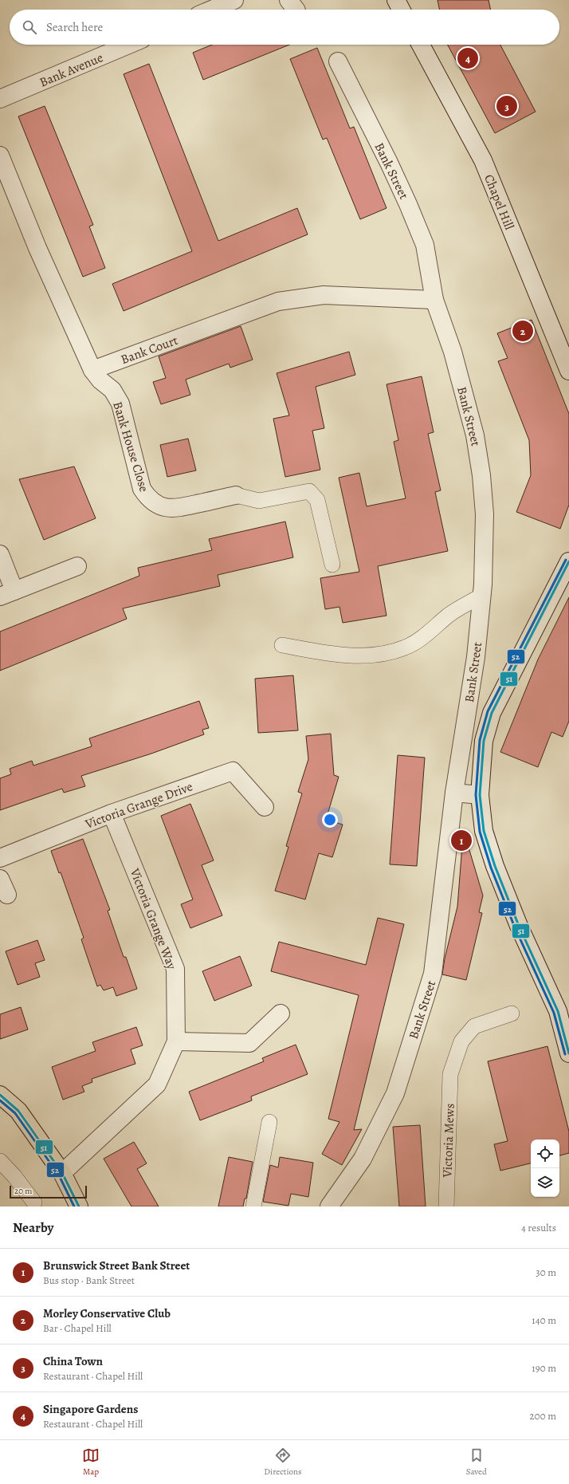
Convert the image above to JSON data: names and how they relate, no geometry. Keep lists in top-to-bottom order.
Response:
{
  "streets": {
    "street": [
      "Bank Avenue",
      "Bank Street",
      "Chapel Hill",
      "Bank Court",
      "Bank House Close",
      "Victoria Grange Drive",
      "Victoria Grange Way"
    ],
    "lane": ["Victoria Mews"]
  },
  "crossings": [
    ["Bank Street", "Bank Court"],
    ["Bank Court", "Bank House Close"],
    ["Victoria Grange Drive", "Victoria Grange Way"]
  ],
  "lines": ["transit line 52", "transit line 51"],
  "scale_bar": "20 m",
  "page": {
    "search": "Search here",
    "pins": [
      "4",
      "3",
      "2",
      "1"
    ],
    "scale": "20 m",
    "heading": ["Nearby", "4 results"],
    "list": [
      {
        "mark": "1",
        "name": "Brunswick Street Bank Street",
        "note": "Bus stop · Bank Street",
        "value": "30 m"
      },
      {
        "mark": "2",
        "name": "Morley Conservative Club",
        "note": "Bar · Chapel Hill",
        "value": "140 m"
      },
      {
        "mark": "3",
        "name": "China Town",
        "note": "Restaurant · Chapel Hill",
        "value": "190 m"
      },
      {
        "mark": "4",
        "name": "Singapore Gardens",
        "note": "Restaurant · Chapel Hill",
        "value": "200 m"
      }
    ],
    "nav": ["Map", "Directions", "Saved"]
  }
}
